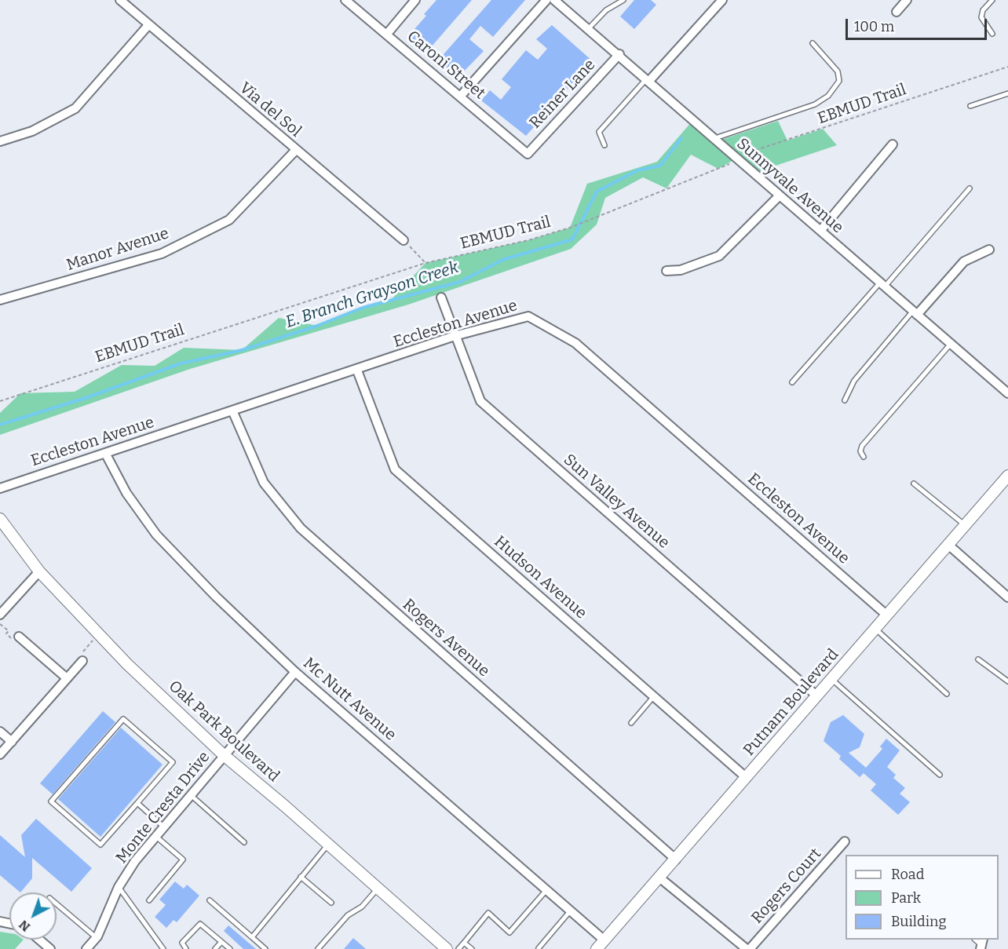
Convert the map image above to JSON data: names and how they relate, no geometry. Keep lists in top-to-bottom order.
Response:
{
  "streets": {
    "street": [
      "Caroni Street",
      "Reiner Lane",
      "Via del Sol",
      "Sunnyvale Avenue",
      "Manor Avenue",
      "Eccleston Avenue",
      "Sun Valley Avenue",
      "Hudson Avenue",
      "Rogers Avenue",
      "Mc Nutt Avenue",
      "Putnam Boulevard",
      "Oak Park Boulevard",
      "Monte Cresta Drive",
      "Rogers Court"
    ],
    "path": ["EBMUD Trail"]
  },
  "crossings": [
    ["Caroni Street", "Reiner Lane"],
    ["Reiner Lane", "Sunnyvale Avenue"],
    ["EBMUD Trail", "Sunnyvale Avenue"],
    ["Via del Sol", "Manor Avenue"],
    ["Eccleston Avenue", "Sun Valley Avenue"],
    ["Eccleston Avenue", "Hudson Avenue"],
    ["Eccleston Avenue", "Rogers Avenue"],
    ["Eccleston Avenue", "Mc Nutt Avenue"],
    ["Eccleston Avenue", "Putnam Boulevard"],
    ["Sun Valley Avenue", "Putnam Boulevard"],
    ["Hudson Avenue", "Putnam Boulevard"],
    ["Rogers Avenue", "Putnam Boulevard"],
    ["Mc Nutt Avenue", "Putnam Boulevard"],
    ["Mc Nutt Avenue", "Monte Cresta Drive"],
    ["Putnam Boulevard", "Rogers Court"],
    ["Oak Park Boulevard", "Monte Cresta Drive"]
  ],
  "water": ["E. Branch Grayson Creek"],
  "legend": ["Road", "Park", "Building"],
  "scale_bar": "100 m",
  "north": "bottom left"
}
